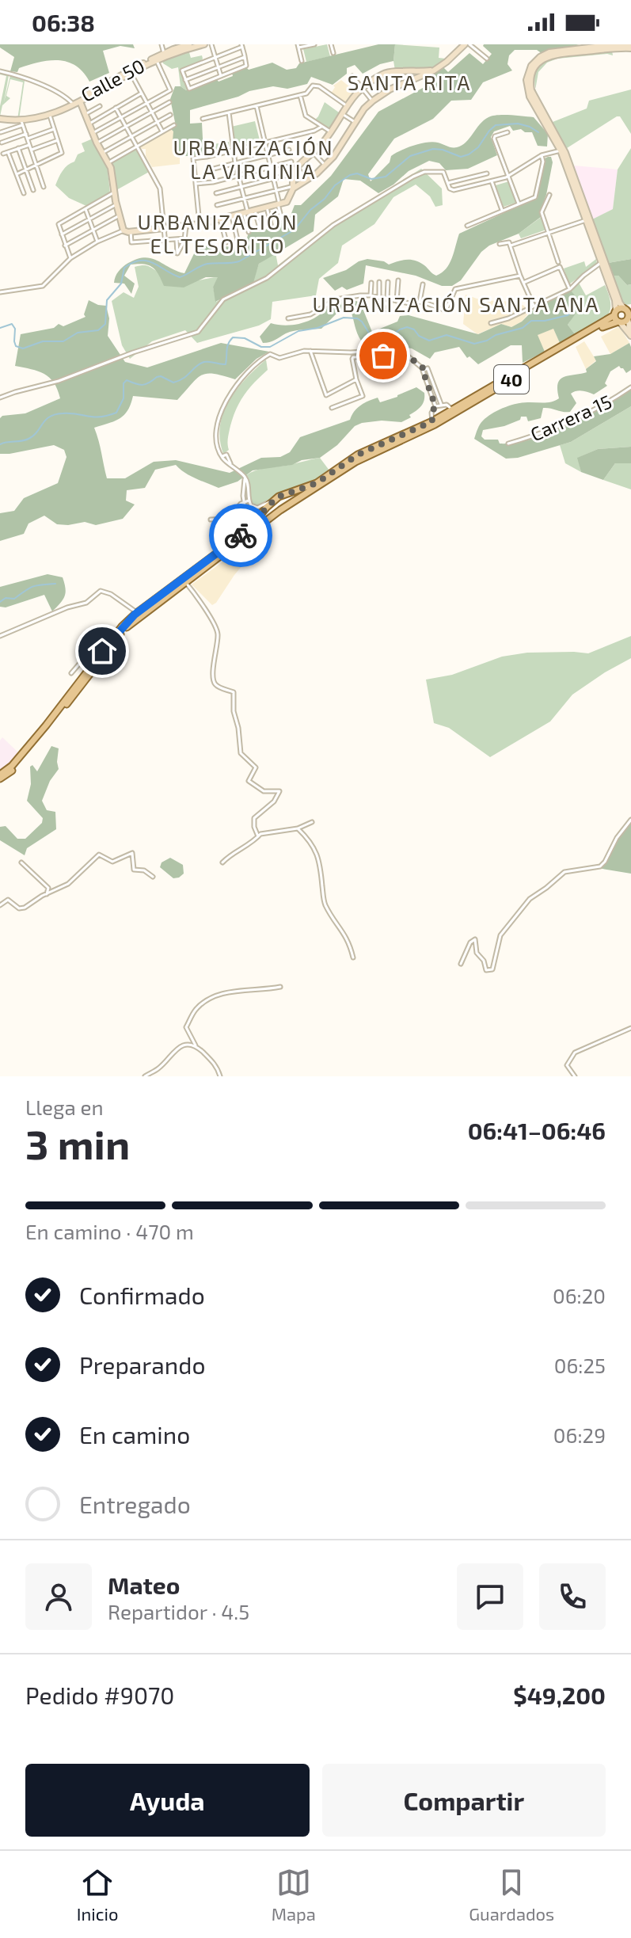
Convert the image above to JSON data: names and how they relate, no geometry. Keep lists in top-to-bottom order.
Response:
{
  "streets": {
    "main road": ["Calle 50", "40"],
    "street": ["Carrera 15"]
  },
  "districts": [
    "SANTA RITA",
    "URBANIZACIÓN LA VIRGINIA",
    "URBANIZACIÓN EL TESORITO",
    "URBANIZACIÓN SANTA ANA"
  ],
  "page": {
    "status": "06:38",
    "heading": ["3 min", "Llega en", "06:41–06:46"],
    "panel": [
      "Mateo",
      "Repartidor · 4.5",
      "Pedido #9070",
      "$49,200"
    ],
    "bar": "En camino · 470 m",
    "list": [
      ["Confirmado", "06:20"],
      ["Preparando", "06:25"],
      ["En camino", "06:29"],
      "Entregado"
    ],
    "buttons": ["Ayuda", "Compartir"],
    "tabs": ["Inicio", "Mapa", "Guardados"]
  }
}
